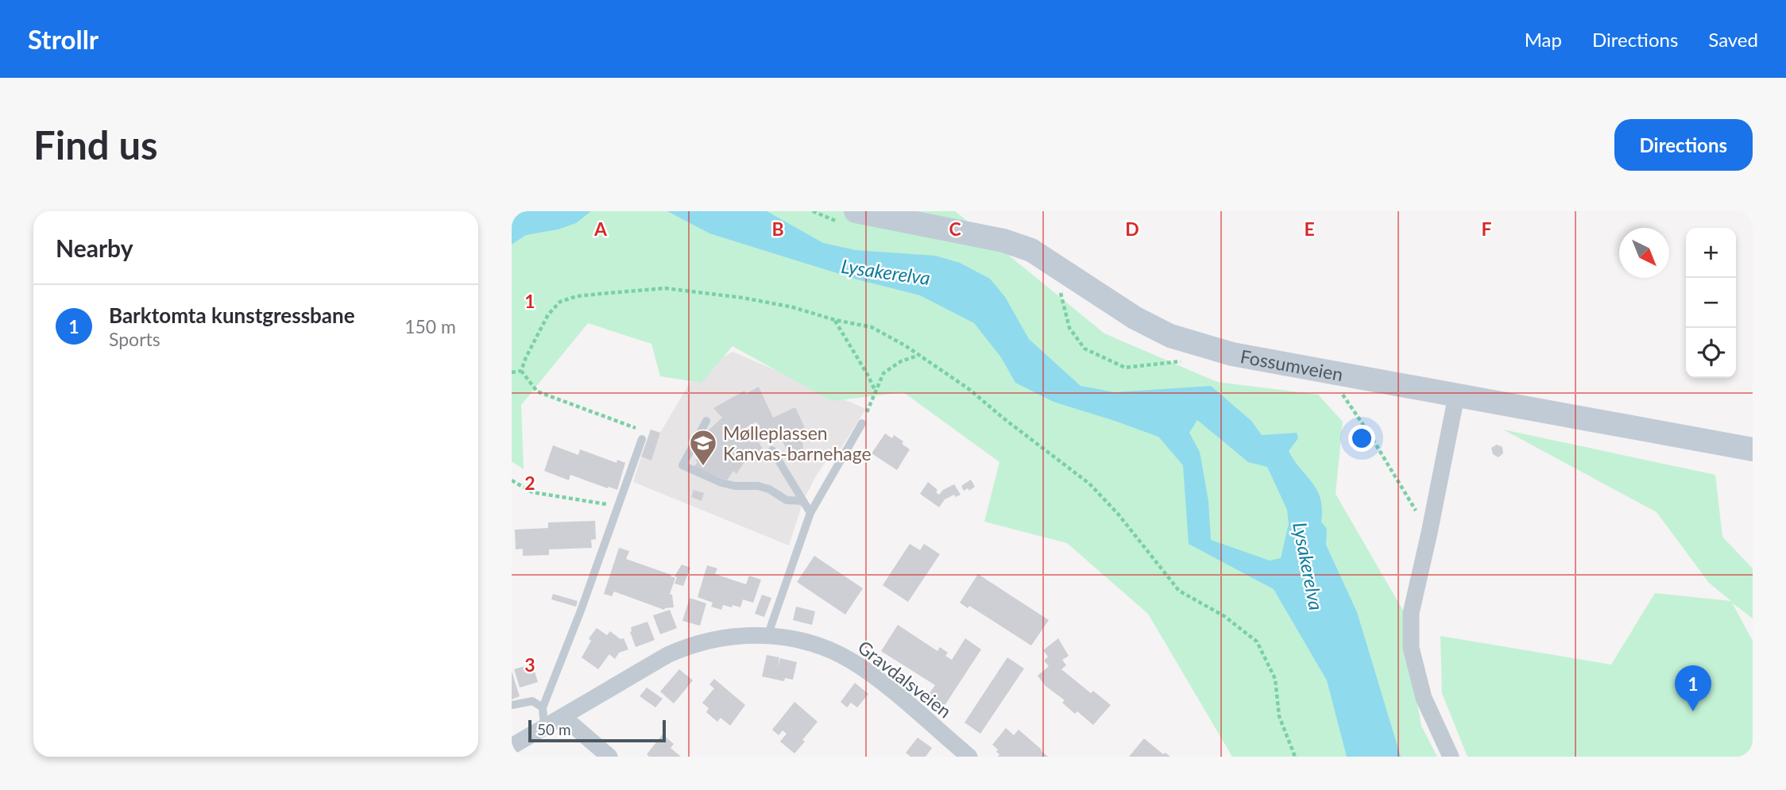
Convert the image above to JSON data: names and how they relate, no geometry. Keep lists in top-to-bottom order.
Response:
{
  "streets": {
    "street": ["Fossumveien", "Gravdalsveien"]
  },
  "water": ["Lysakerelva"],
  "places": {
    "school or university": ["Mølleplassen Kanvas-barnehage"]
  },
  "scale_bar": "50 m",
  "north": "bottom right",
  "page": {
    "header": "Strollr",
    "nav": ["Map", "Directions", "Saved"],
    "buttons": "Directions",
    "title": "Find us",
    "heading": "Nearby",
    "map_buttons": ["+", "−"],
    "list": [
      {
        "mark": "1",
        "name": "Barktomta kunstgressbane",
        "note": "Sports",
        "value": "150 m"
      }
    ],
    "pins": "1",
    "scale": "50 m"
  },
  "grid": {
    "columns": [
      "A",
      "B",
      "C",
      "D",
      "E",
      "F"
    ],
    "rows": ["1", "2", "3"]
  }
}
